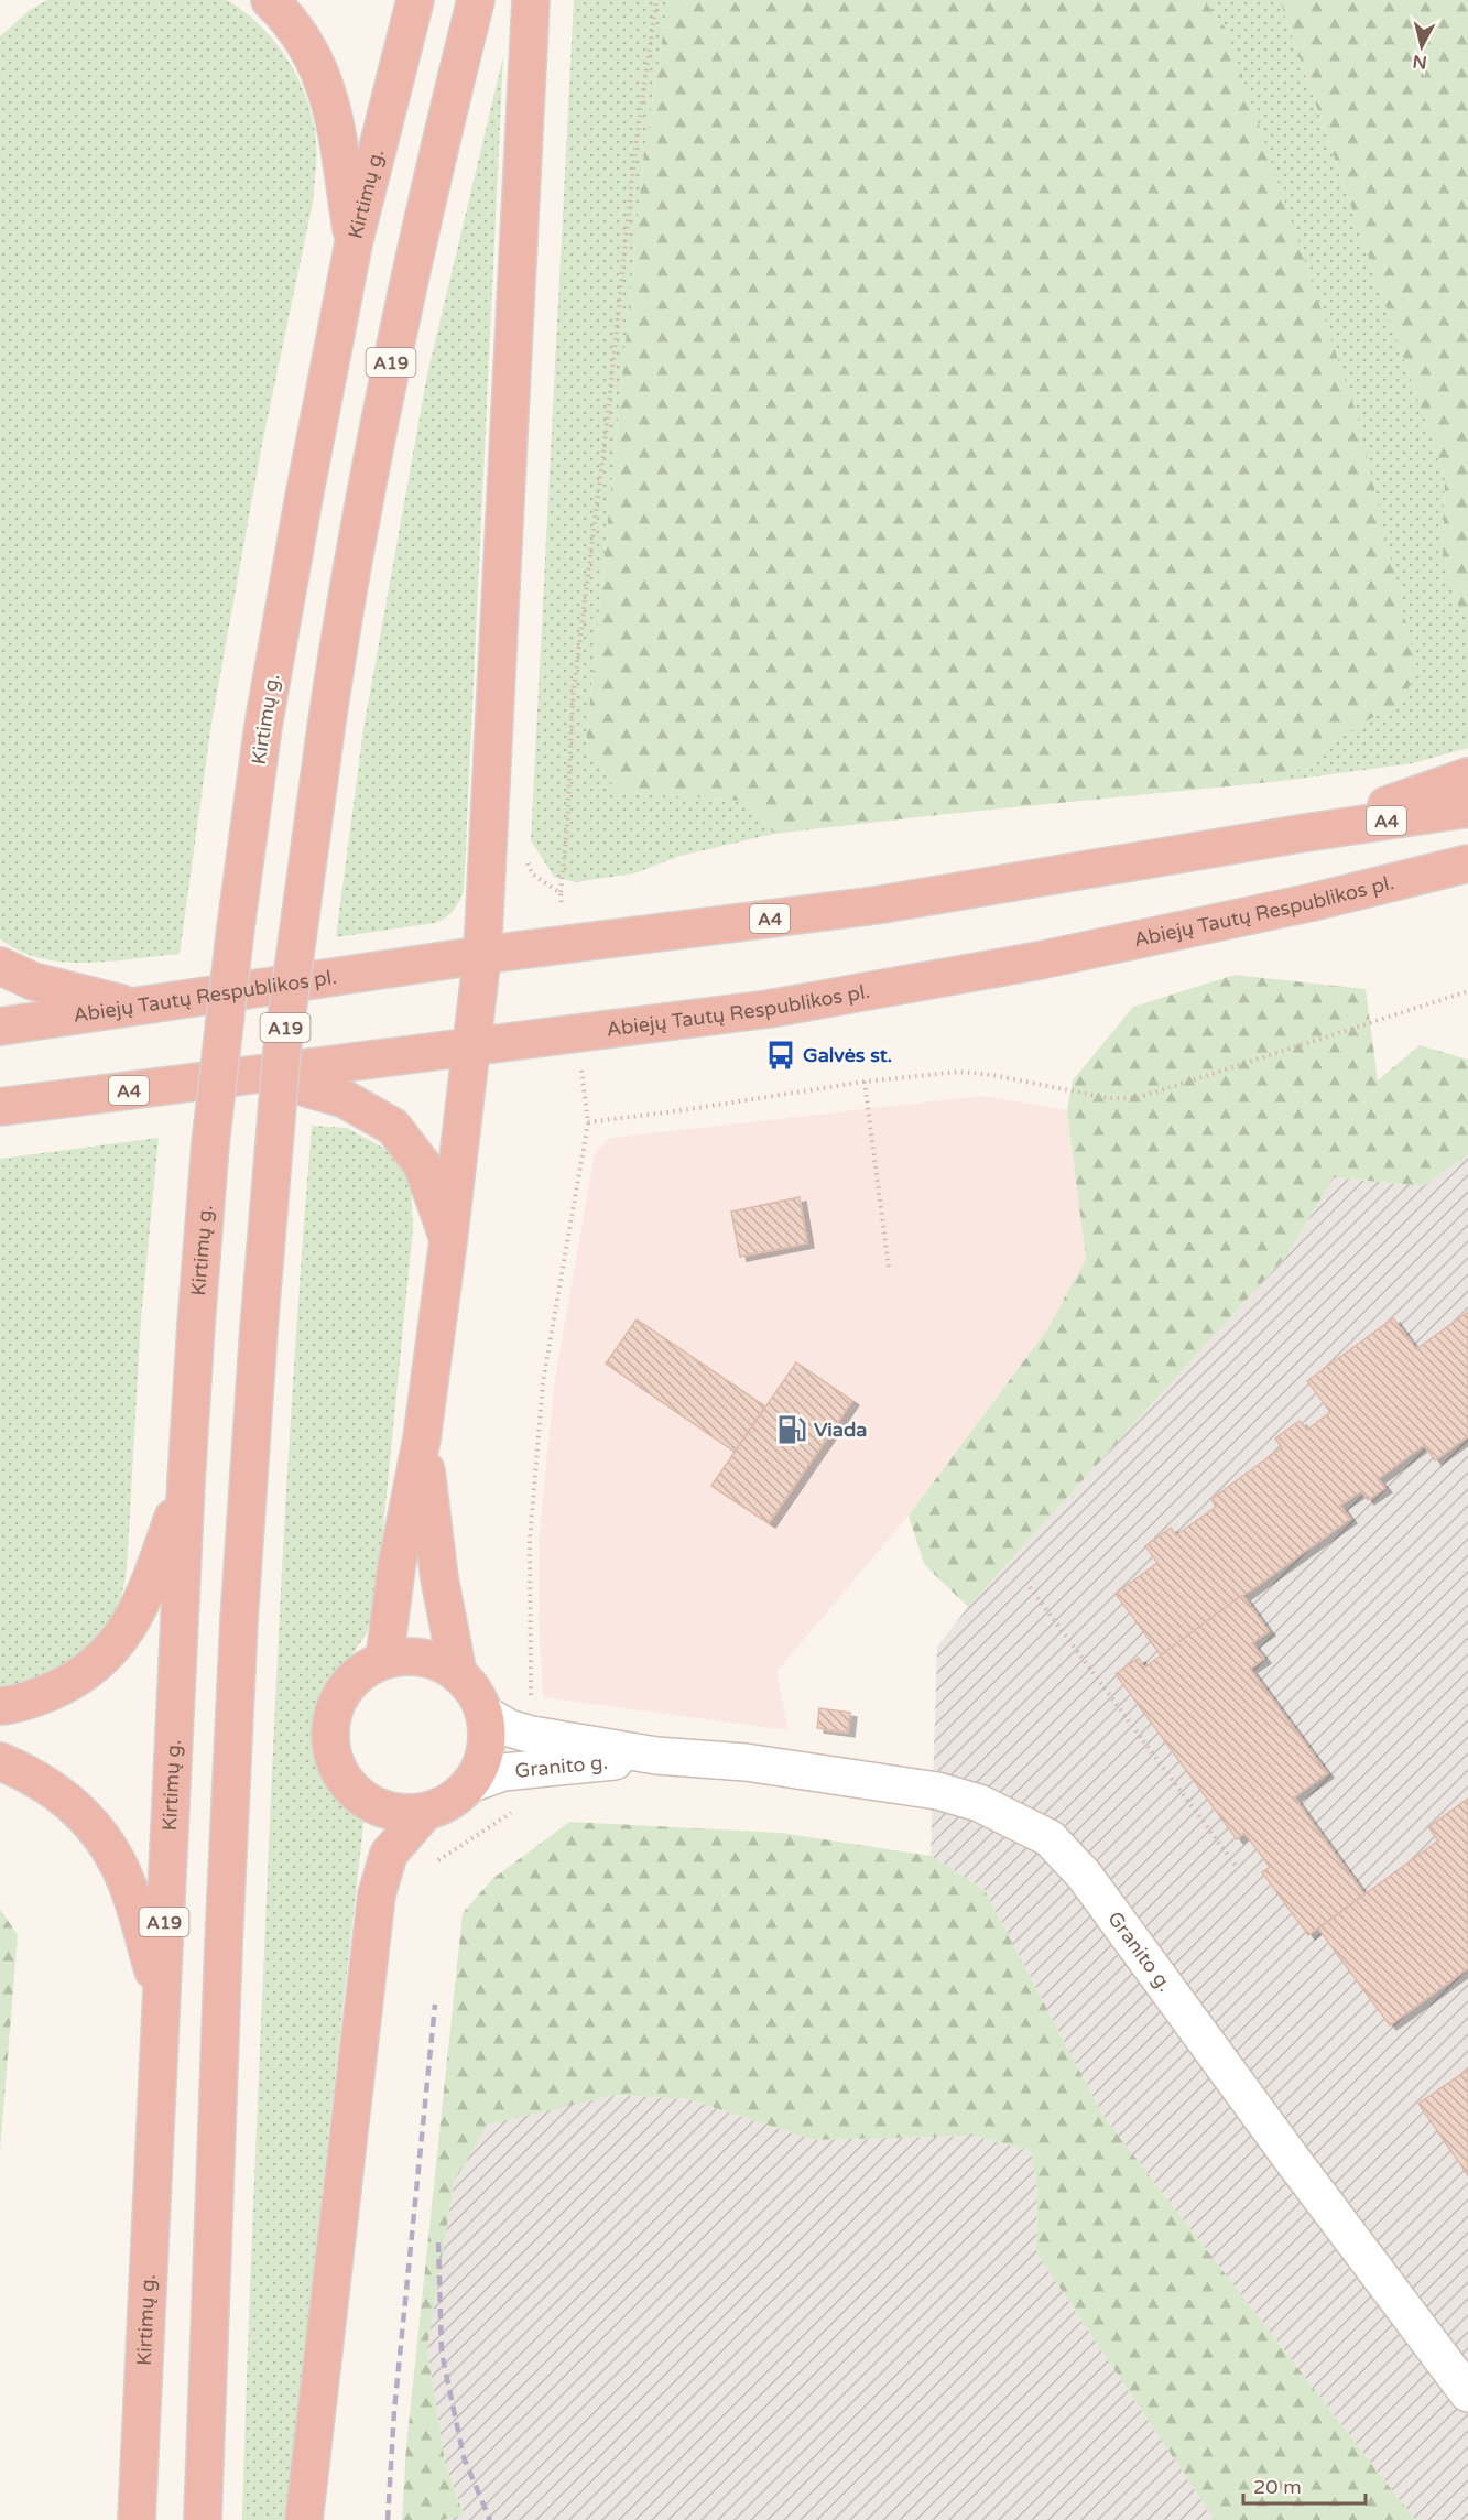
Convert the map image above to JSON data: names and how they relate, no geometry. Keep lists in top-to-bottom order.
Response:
{
  "streets": {
    "highway": [
      "Kirtimų g.",
      "A19",
      "A4",
      "Abiejų Tautų Respublikos pl."
    ],
    "street": ["Granito g."]
  },
  "places": {
    "bus stop": ["Galvės st."],
    "fuel station": ["Viada"]
  },
  "scale_bar": "20 m",
  "north": "bottom"
}
